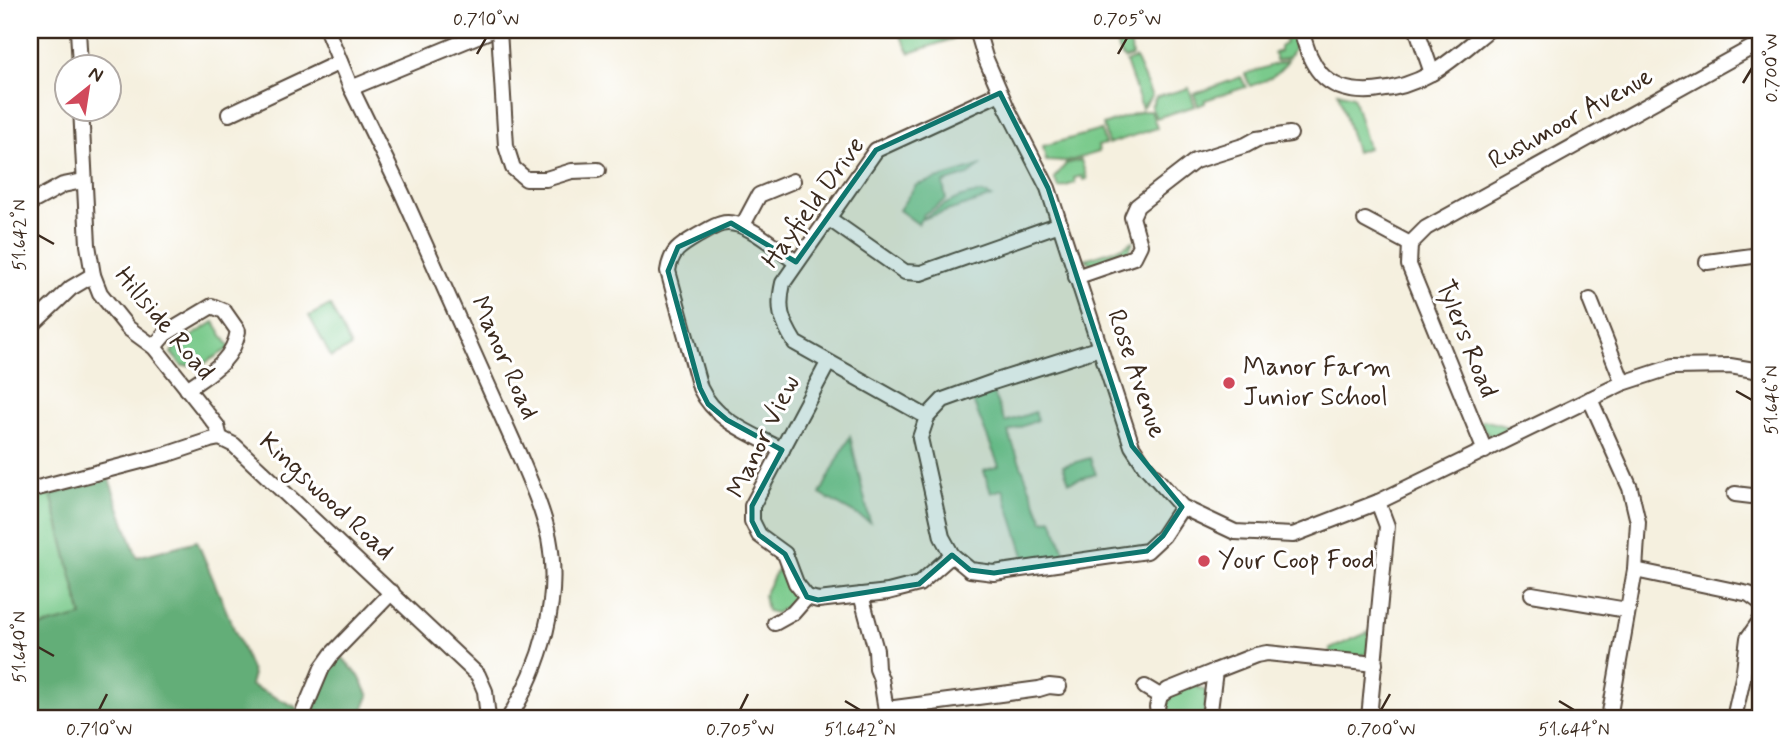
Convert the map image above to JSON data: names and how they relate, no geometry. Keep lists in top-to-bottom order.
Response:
{
  "streets": {
    "street": [
      "Rushmoor Avenue",
      "Hayfield Drive",
      "Hillside Road",
      "Tylers Road",
      "Manor Road",
      "Rose Avenue",
      "Manor View",
      "Kingswood Road"
    ]
  },
  "crossings": [
    ["Rushmoor Avenue", "Tylers Road"],
    ["Hayfield Drive", "Rose Avenue"],
    ["Hayfield Drive", "Manor View"],
    ["Hillside Road", "Kingswood Road"],
    ["Tylers Road", "Rose Avenue"]
  ],
  "places": ["Manor Farm Junior School", "Your Coop Food"],
  "north": "top right",
  "coordinates": [
    "0.710°W",
    "0.705°W",
    "0.700°W",
    "51.642°N",
    "51.646°N",
    "51.640°N",
    "51.644°N"
  ]
}
